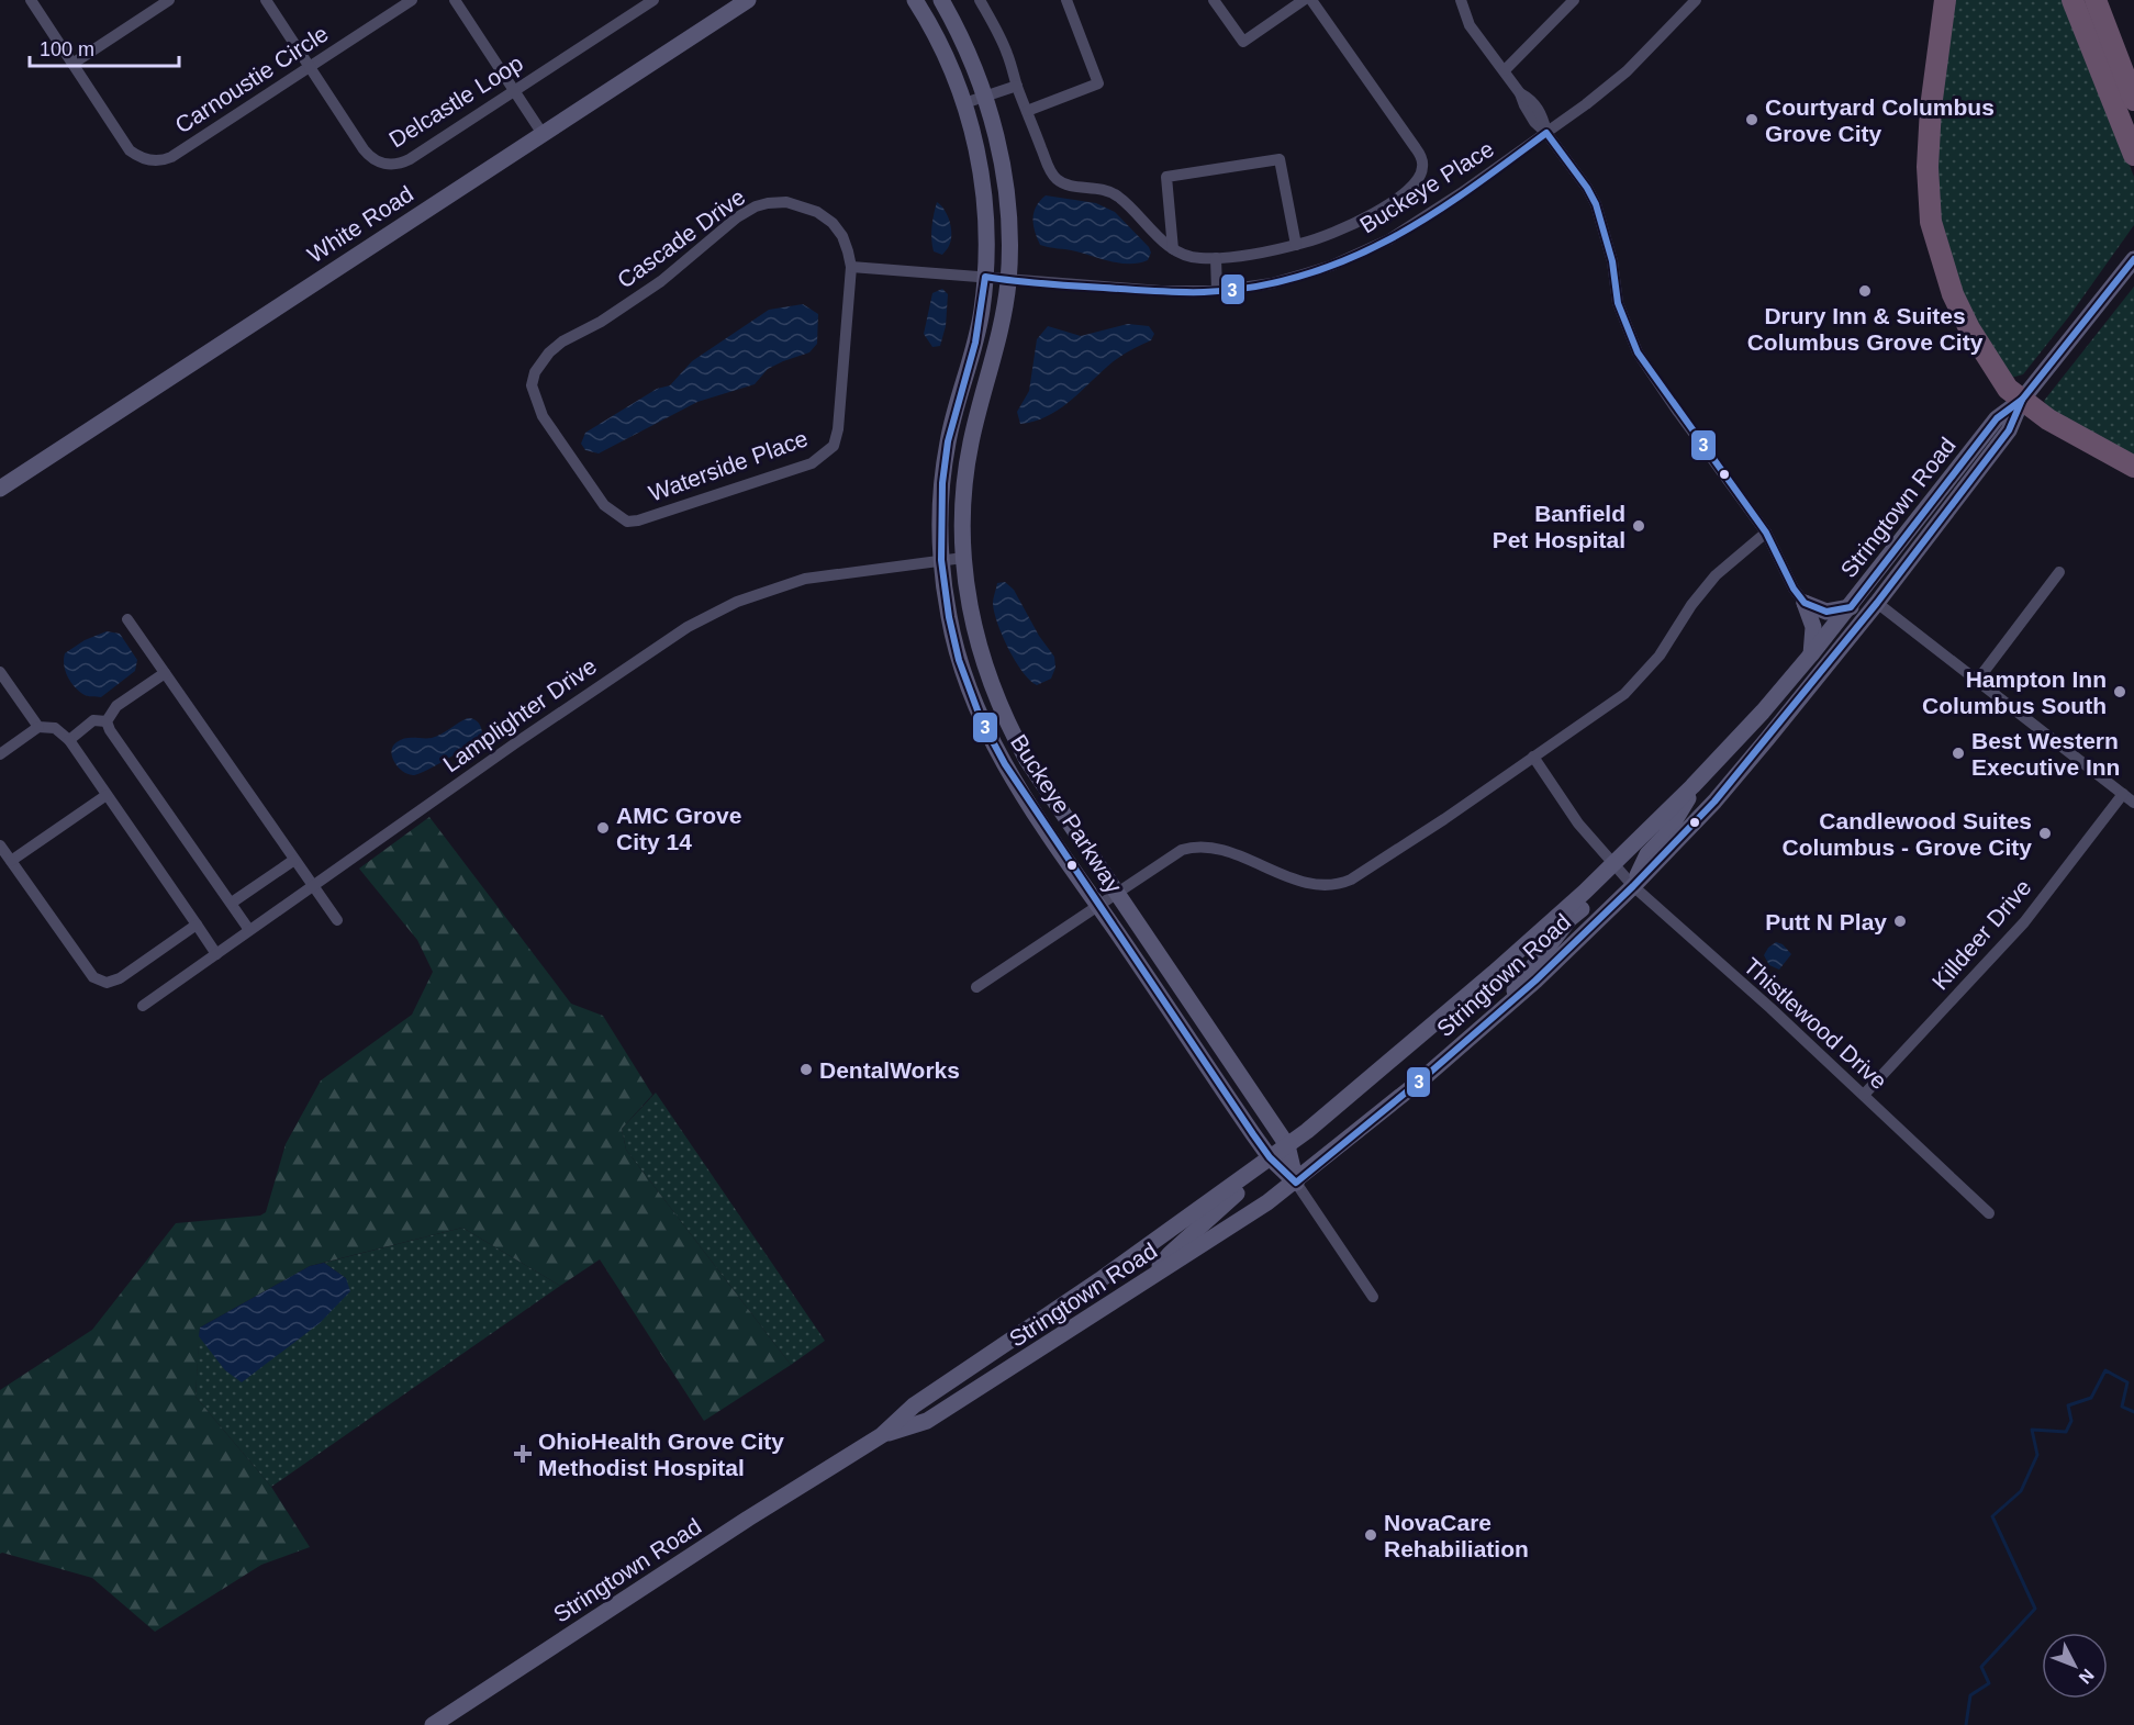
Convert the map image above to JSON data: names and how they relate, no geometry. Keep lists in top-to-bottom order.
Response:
{
  "streets": {
    "main road": ["White Road", "Stringtown Road", "Buckeye Parkway"],
    "street": [
      "Carnoustie Circle",
      "Delcastle Loop",
      "Buckeye Place",
      "Cascade Drive",
      "Waterside Place",
      "Lamplighter Drive",
      "Killdeer Drive",
      "Thistlewood Drive"
    ]
  },
  "crossings": [
    ["Carnoustie Circle", "Delcastle Loop"],
    ["Buckeye Place", "Cascade Drive"],
    ["Buckeye Place", "Waterside Place"],
    ["Buckeye Place", "Buckeye Parkway"],
    ["Cascade Drive", "Waterside Place"],
    ["Stringtown Road", "Buckeye Parkway"],
    ["Stringtown Road", "Thistlewood Drive"],
    ["Lamplighter Drive", "Buckeye Parkway"],
    ["Killdeer Drive", "Thistlewood Drive"]
  ],
  "places": {
    "other": [
      "Courtyard Columbus Grove City",
      "Drury Inn & Suites Columbus Grove City",
      "Banfield Pet Hospital",
      "Hampton Inn Columbus South",
      "Best Western Executive Inn",
      "AMC Grove City 14",
      "Candlewood Suites Columbus - Grove City",
      "Putt N Play",
      "DentalWorks",
      "NovaCare Rehabiliation"
    ],
    "health": ["OhioHealth Grove City Methodist Hospital"]
  },
  "lines": ["transit line 3"],
  "scale_bar": "100 m",
  "north": "bottom right"
}
